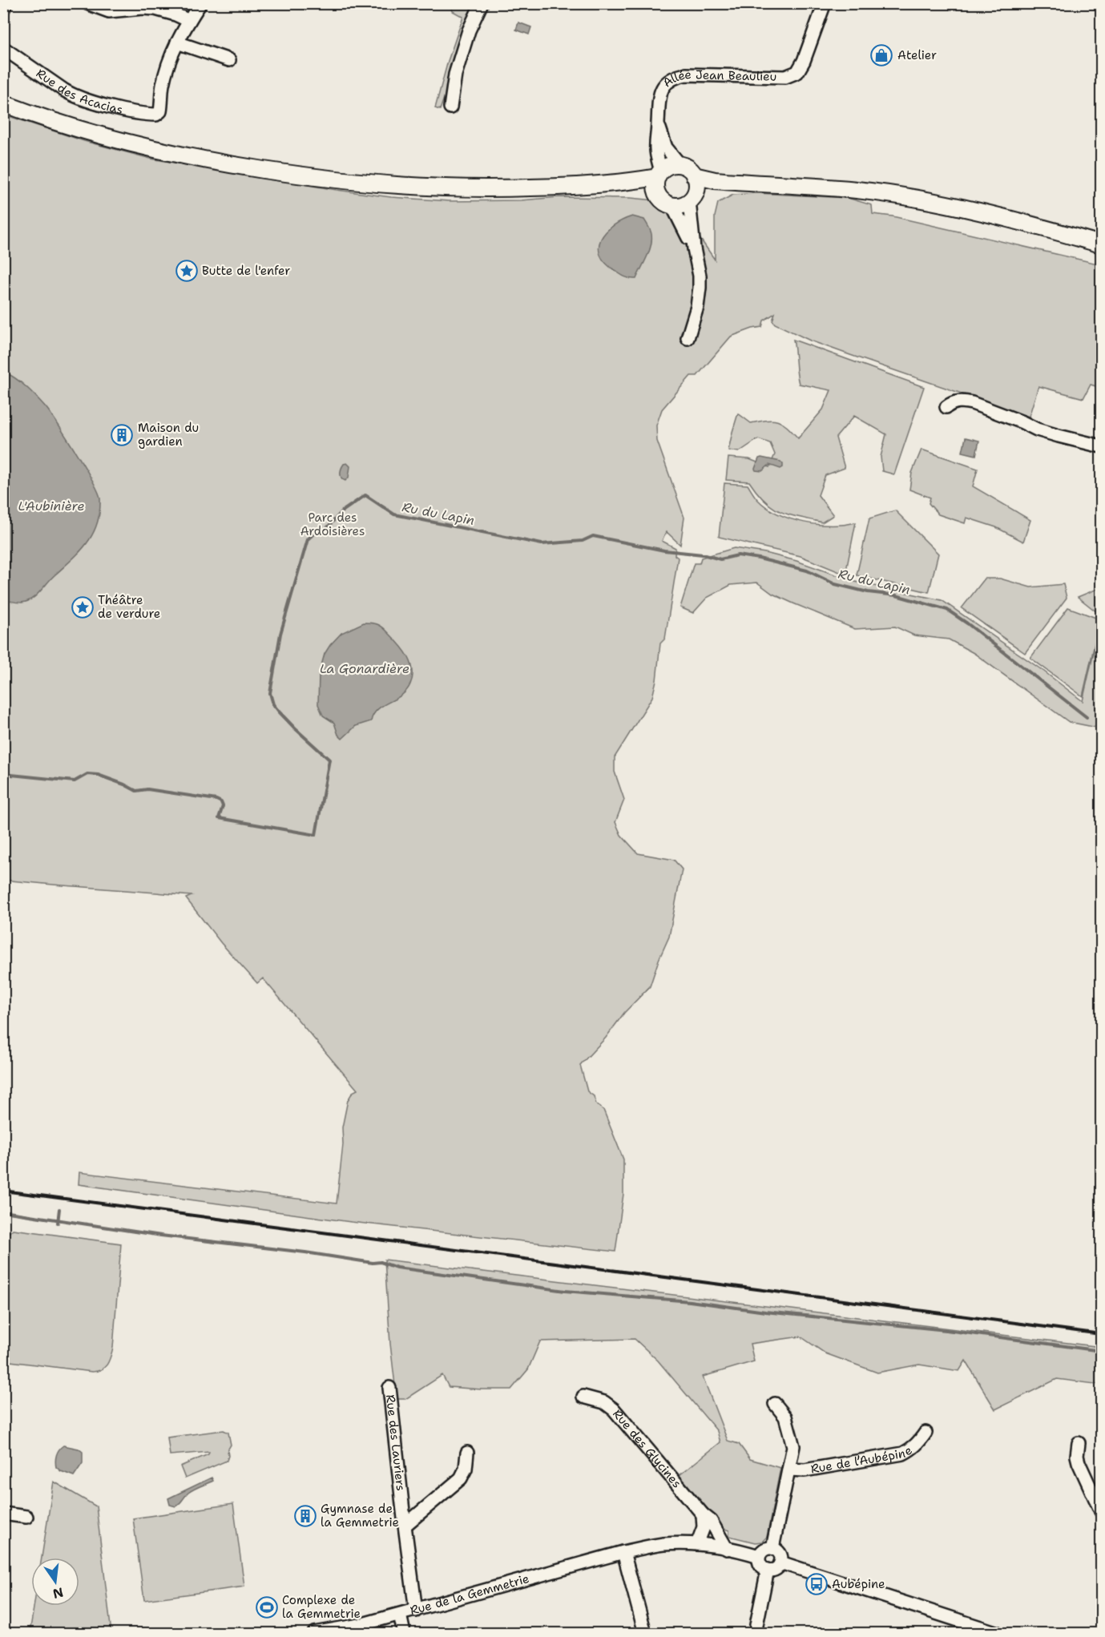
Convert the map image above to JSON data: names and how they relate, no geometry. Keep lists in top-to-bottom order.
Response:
{
  "streets": {
    "street": [
      "Allée Jean Beaulieu",
      "Rue des Acacias",
      "Rue des Lauriers",
      "Rue des Glycines",
      "Rue de l’Aubépine",
      "Rue de la Gemmetrie"
    ]
  },
  "crossings": [
    ["Rue des Lauriers", "Rue de la Gemmetrie"],
    ["Rue des Glycines", "Rue de la Gemmetrie"],
    ["Rue de l’Aubépine", "Rue de la Gemmetrie"]
  ],
  "water": ["L'Aubinière", "Ru du Lapin", "La Gonardière"],
  "parks": ["Parc des Ardoisières"],
  "places": {
    "shop": ["Atelier"],
    "place": ["Butte de l'enfer", "Théâtre de verdure"],
    "building": ["Maison du gardien", "Gymnase de la Gemmetrie"],
    "bus stop": ["Aubépine"],
    "sports": ["Complexe de la Gemmetrie"]
  },
  "north": "bottom"
}
